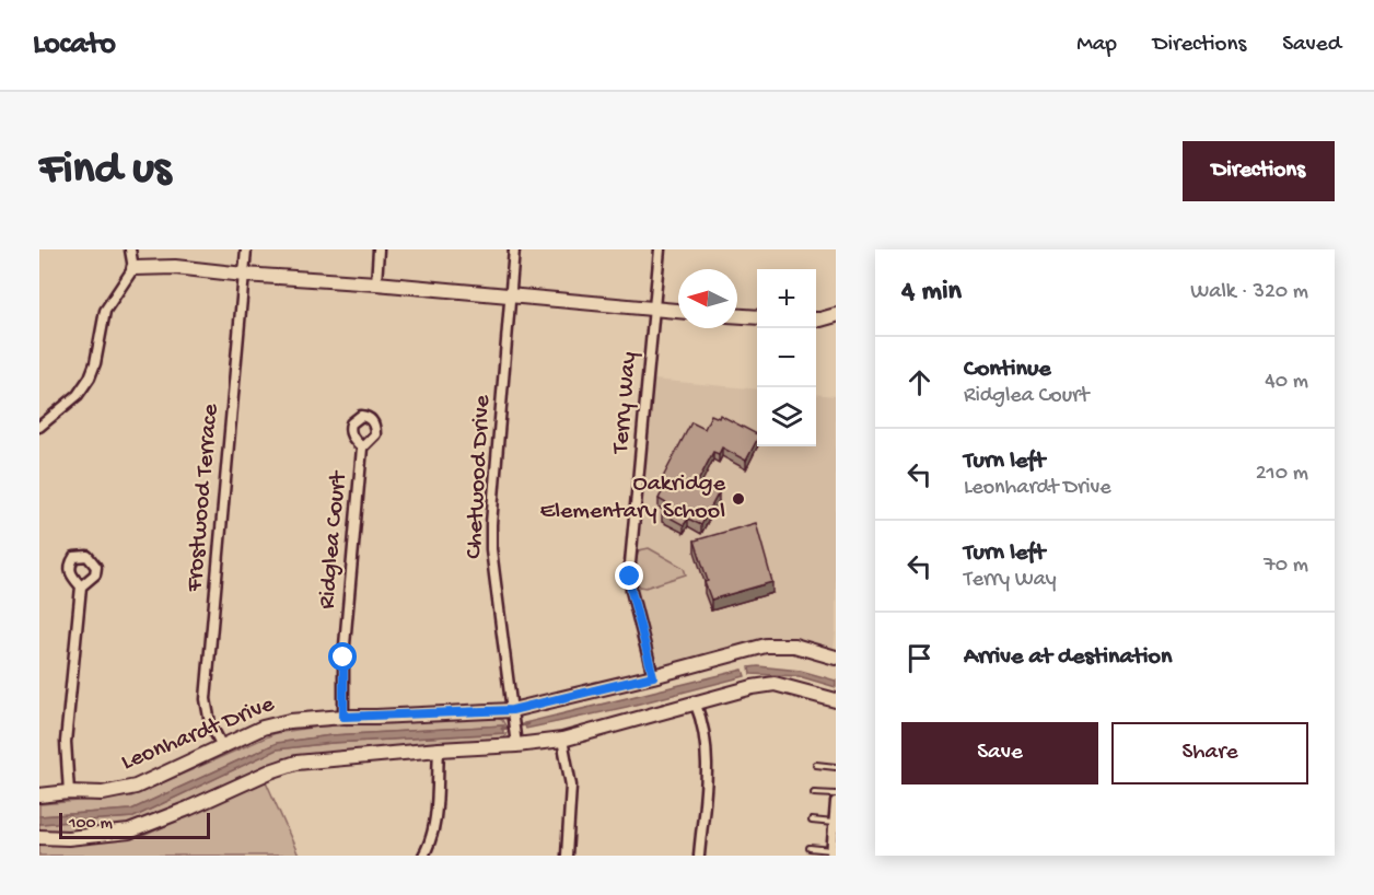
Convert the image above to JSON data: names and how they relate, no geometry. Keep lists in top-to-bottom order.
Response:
{
  "streets": {
    "street": [
      "Terry Way",
      "Chetwood Drive",
      "Frostwood Terrace",
      "Ridglea Court",
      "Leonhardt Drive"
    ]
  },
  "crossings": [
    ["Terry Way", "Leonhardt Drive"],
    ["Chetwood Drive", "Leonhardt Drive"],
    ["Frostwood Terrace", "Leonhardt Drive"],
    ["Ridglea Court", "Leonhardt Drive"]
  ],
  "places": ["Oakridge Elementary School"],
  "scale_bar": "100 m",
  "north": "left",
  "page": {
    "header": "Locato",
    "nav": ["Map", "Directions", "Saved"],
    "buttons": [
      "Directions",
      ["Save", "Share"]
    ],
    "title": "Find us",
    "heading": ["4 min", "Walk · 320 m"],
    "map_buttons": ["+", "−"],
    "list": [
      ["Continue", "Ridglea Court", "40 m"],
      ["Turn left", "Leonhardt Drive", "210 m"],
      ["Turn left", "Terry Way", "70 m"],
      "Arrive at destination"
    ],
    "scale": "100 m"
  }
}
